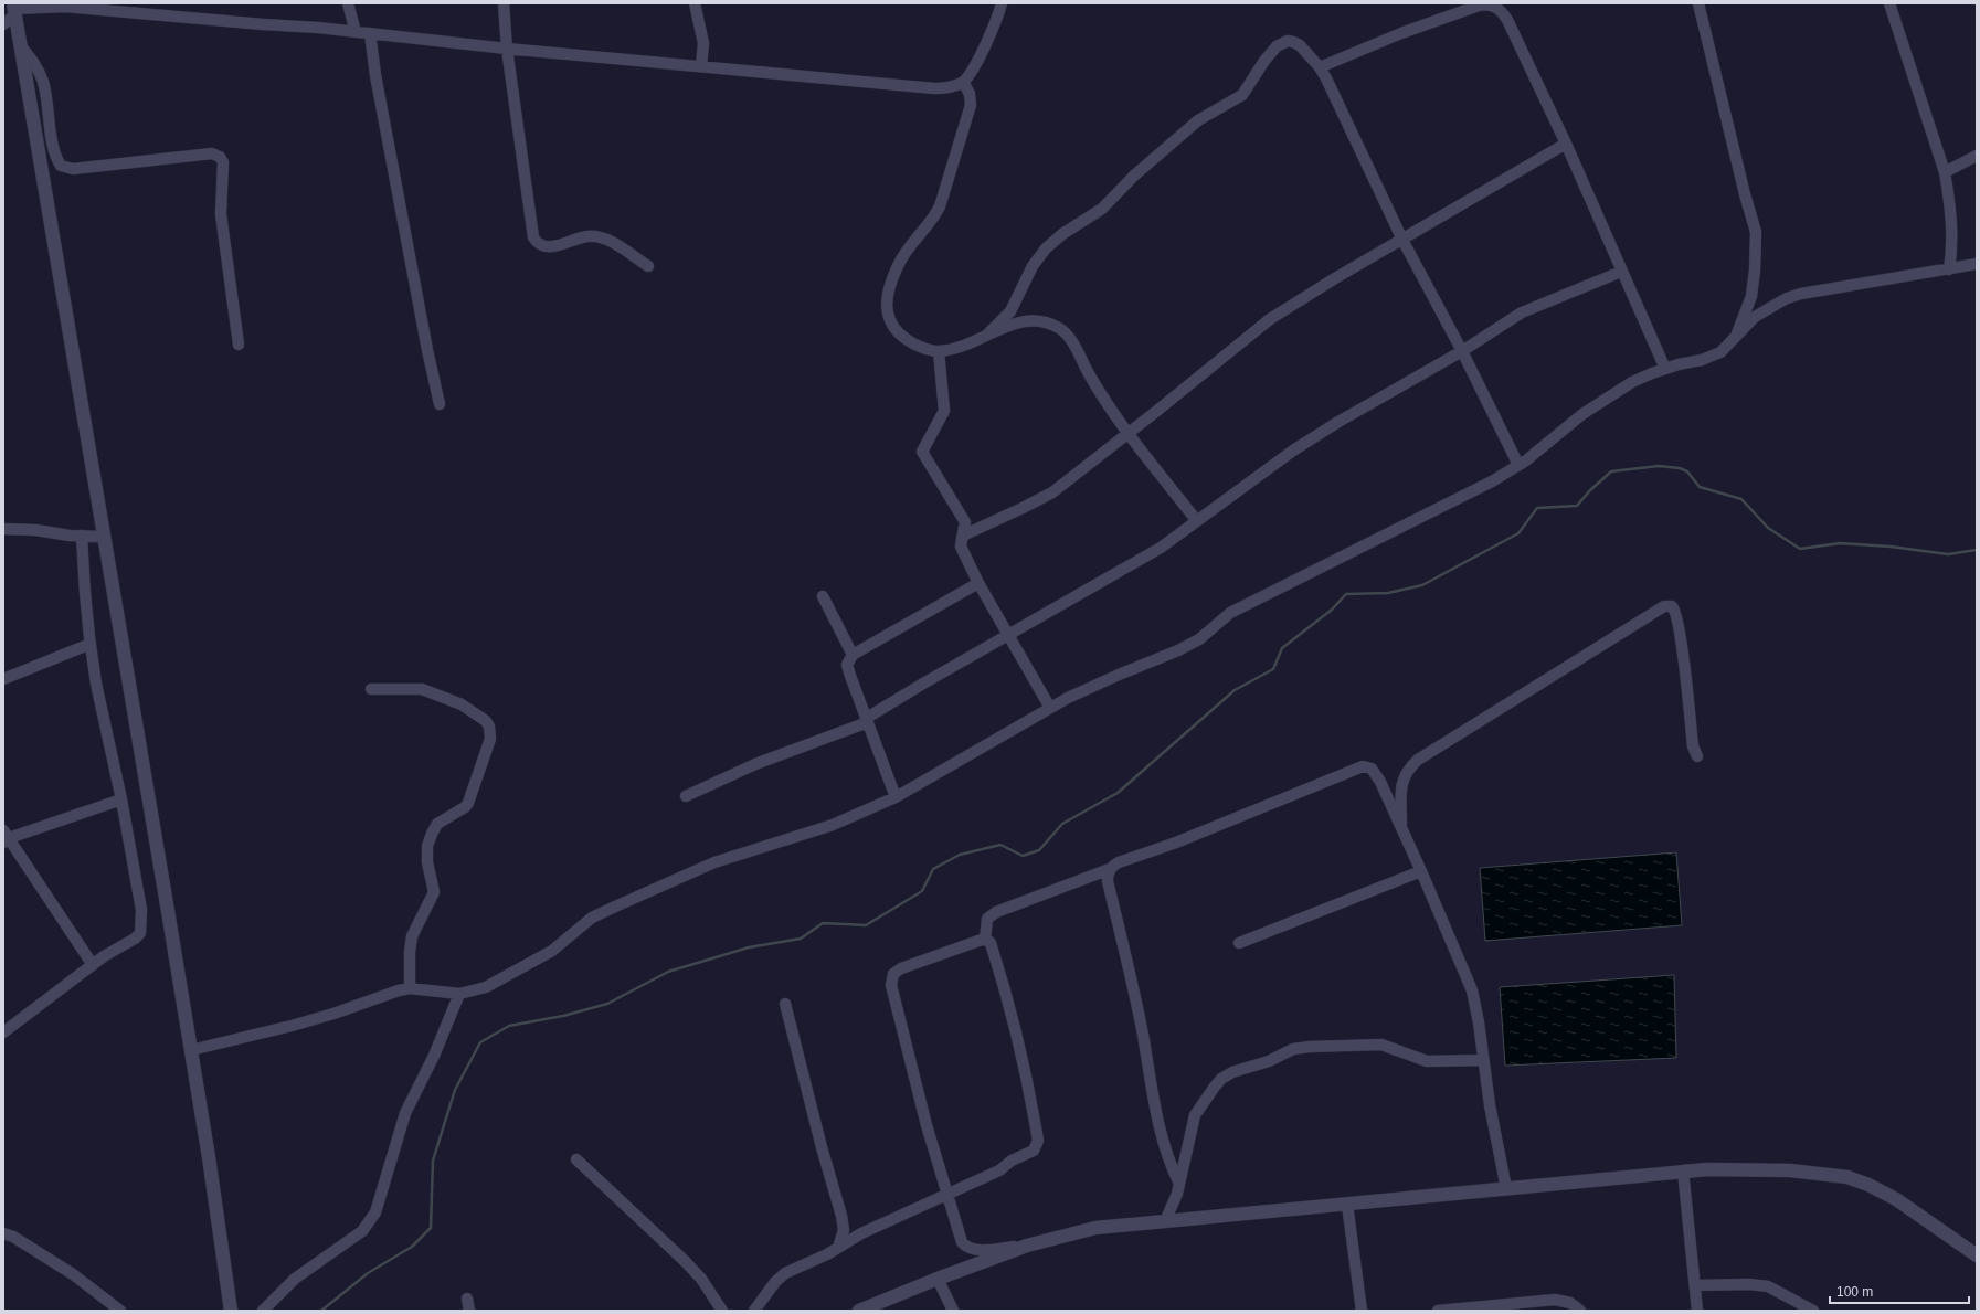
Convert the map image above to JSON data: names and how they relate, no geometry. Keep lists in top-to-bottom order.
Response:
{
  "scale_bar": "100 m"
}
